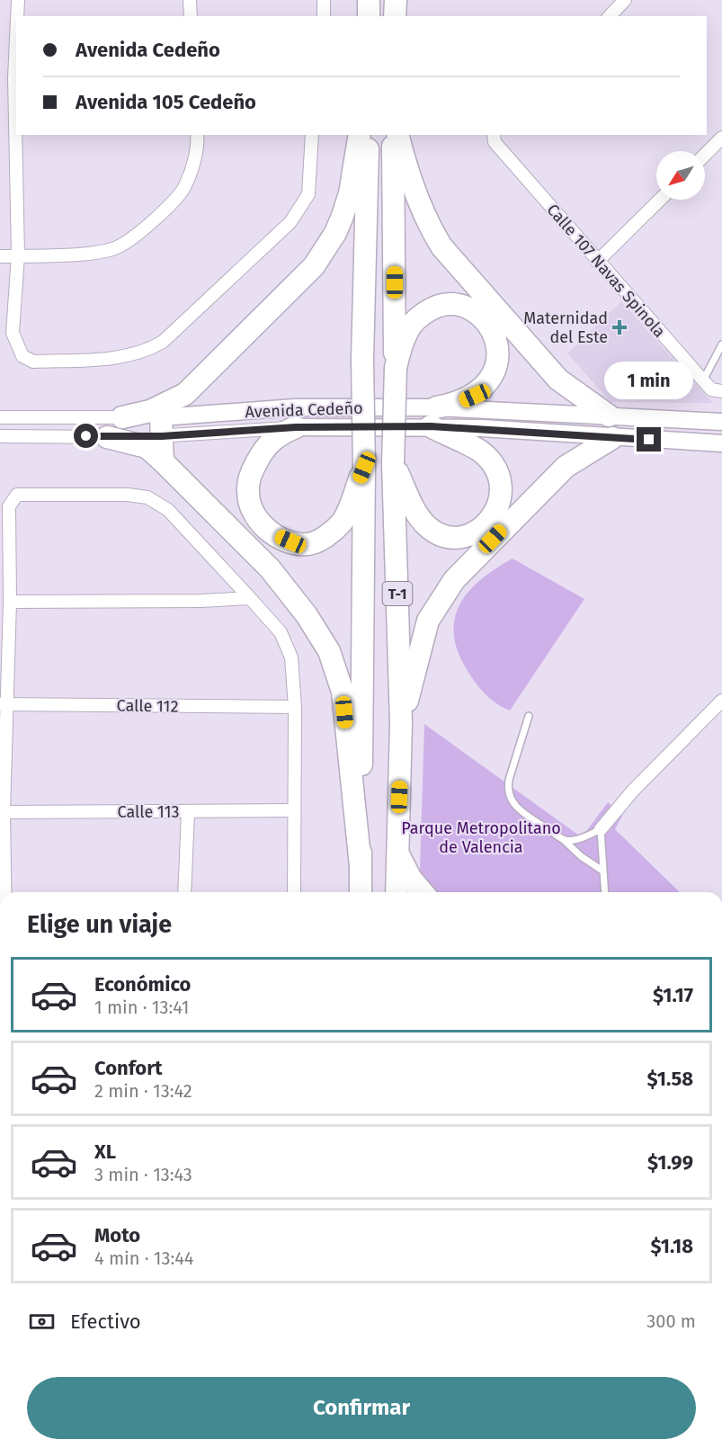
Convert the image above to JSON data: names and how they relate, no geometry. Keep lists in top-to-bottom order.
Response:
{
  "streets": {
    "highway": ["T-1"],
    "main road": ["Avenida Cedeño"],
    "street": ["Calle 107 Navas Spinola", "Calle 112", "Calle 113"]
  },
  "parks": ["Parque Metropolitano de Valencia"],
  "places": {
    "health": ["Maternidad del Este"]
  },
  "north": "bottom left",
  "page": {
    "banner": ["Avenida Cedeño", "Avenida 105 Cedeño"],
    "bubble": "1 min",
    "heading": "Elige un viaje",
    "list": [
      {
        "name": "Económico",
        "note": "1 min · 13:41",
        "value": "$1.17"
      },
      {
        "name": "Confort",
        "note": "2 min · 13:42",
        "value": "$1.58"
      },
      {
        "name": "XL",
        "note": "3 min · 13:43",
        "value": "$1.99"
      },
      {
        "name": "Moto",
        "note": "4 min · 13:44",
        "value": "$1.18"
      }
    ],
    "pay": ["Efectivo", "300 m"],
    "buttons": "Confirmar"
  }
}
